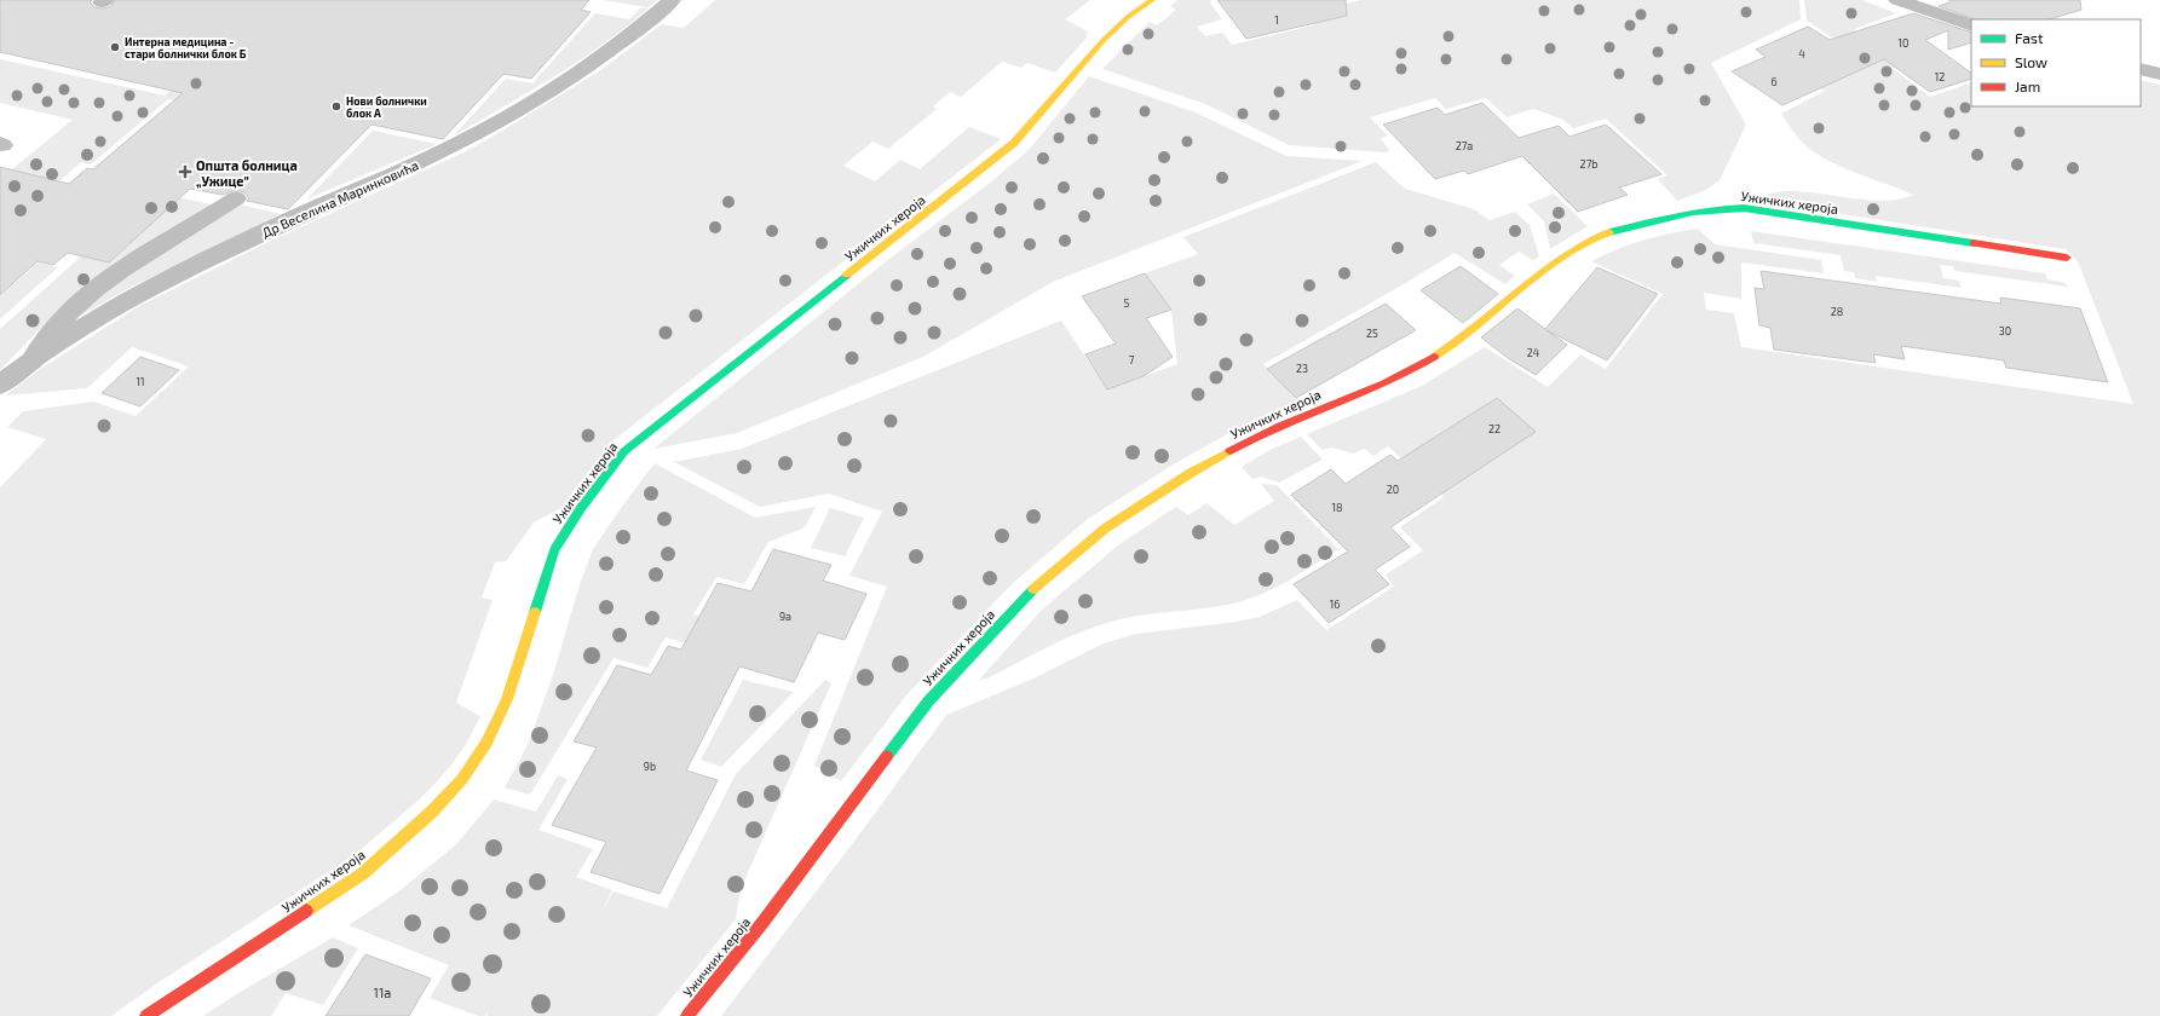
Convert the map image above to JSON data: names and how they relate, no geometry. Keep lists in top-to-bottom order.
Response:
{
  "streets": {
    "street": ["Др Веселина Маринковића", "Ужичких хероја"]
  },
  "places": {
    "other": ["Интерна медицина - стари болнички блок Б", "Нови болнички блок А"],
    "health": ["Општа болница „Ужице”"]
  },
  "house_numbers": [
    "1",
    "10",
    "4",
    "12",
    "6",
    "27a",
    "27b",
    "5",
    "28",
    "30",
    "25",
    "24",
    "7",
    "23",
    "11",
    "22",
    "20",
    "18",
    "16",
    "9a",
    "9b",
    "11a"
  ],
  "legend": ["Fast", "Slow", "Jam"]
}
